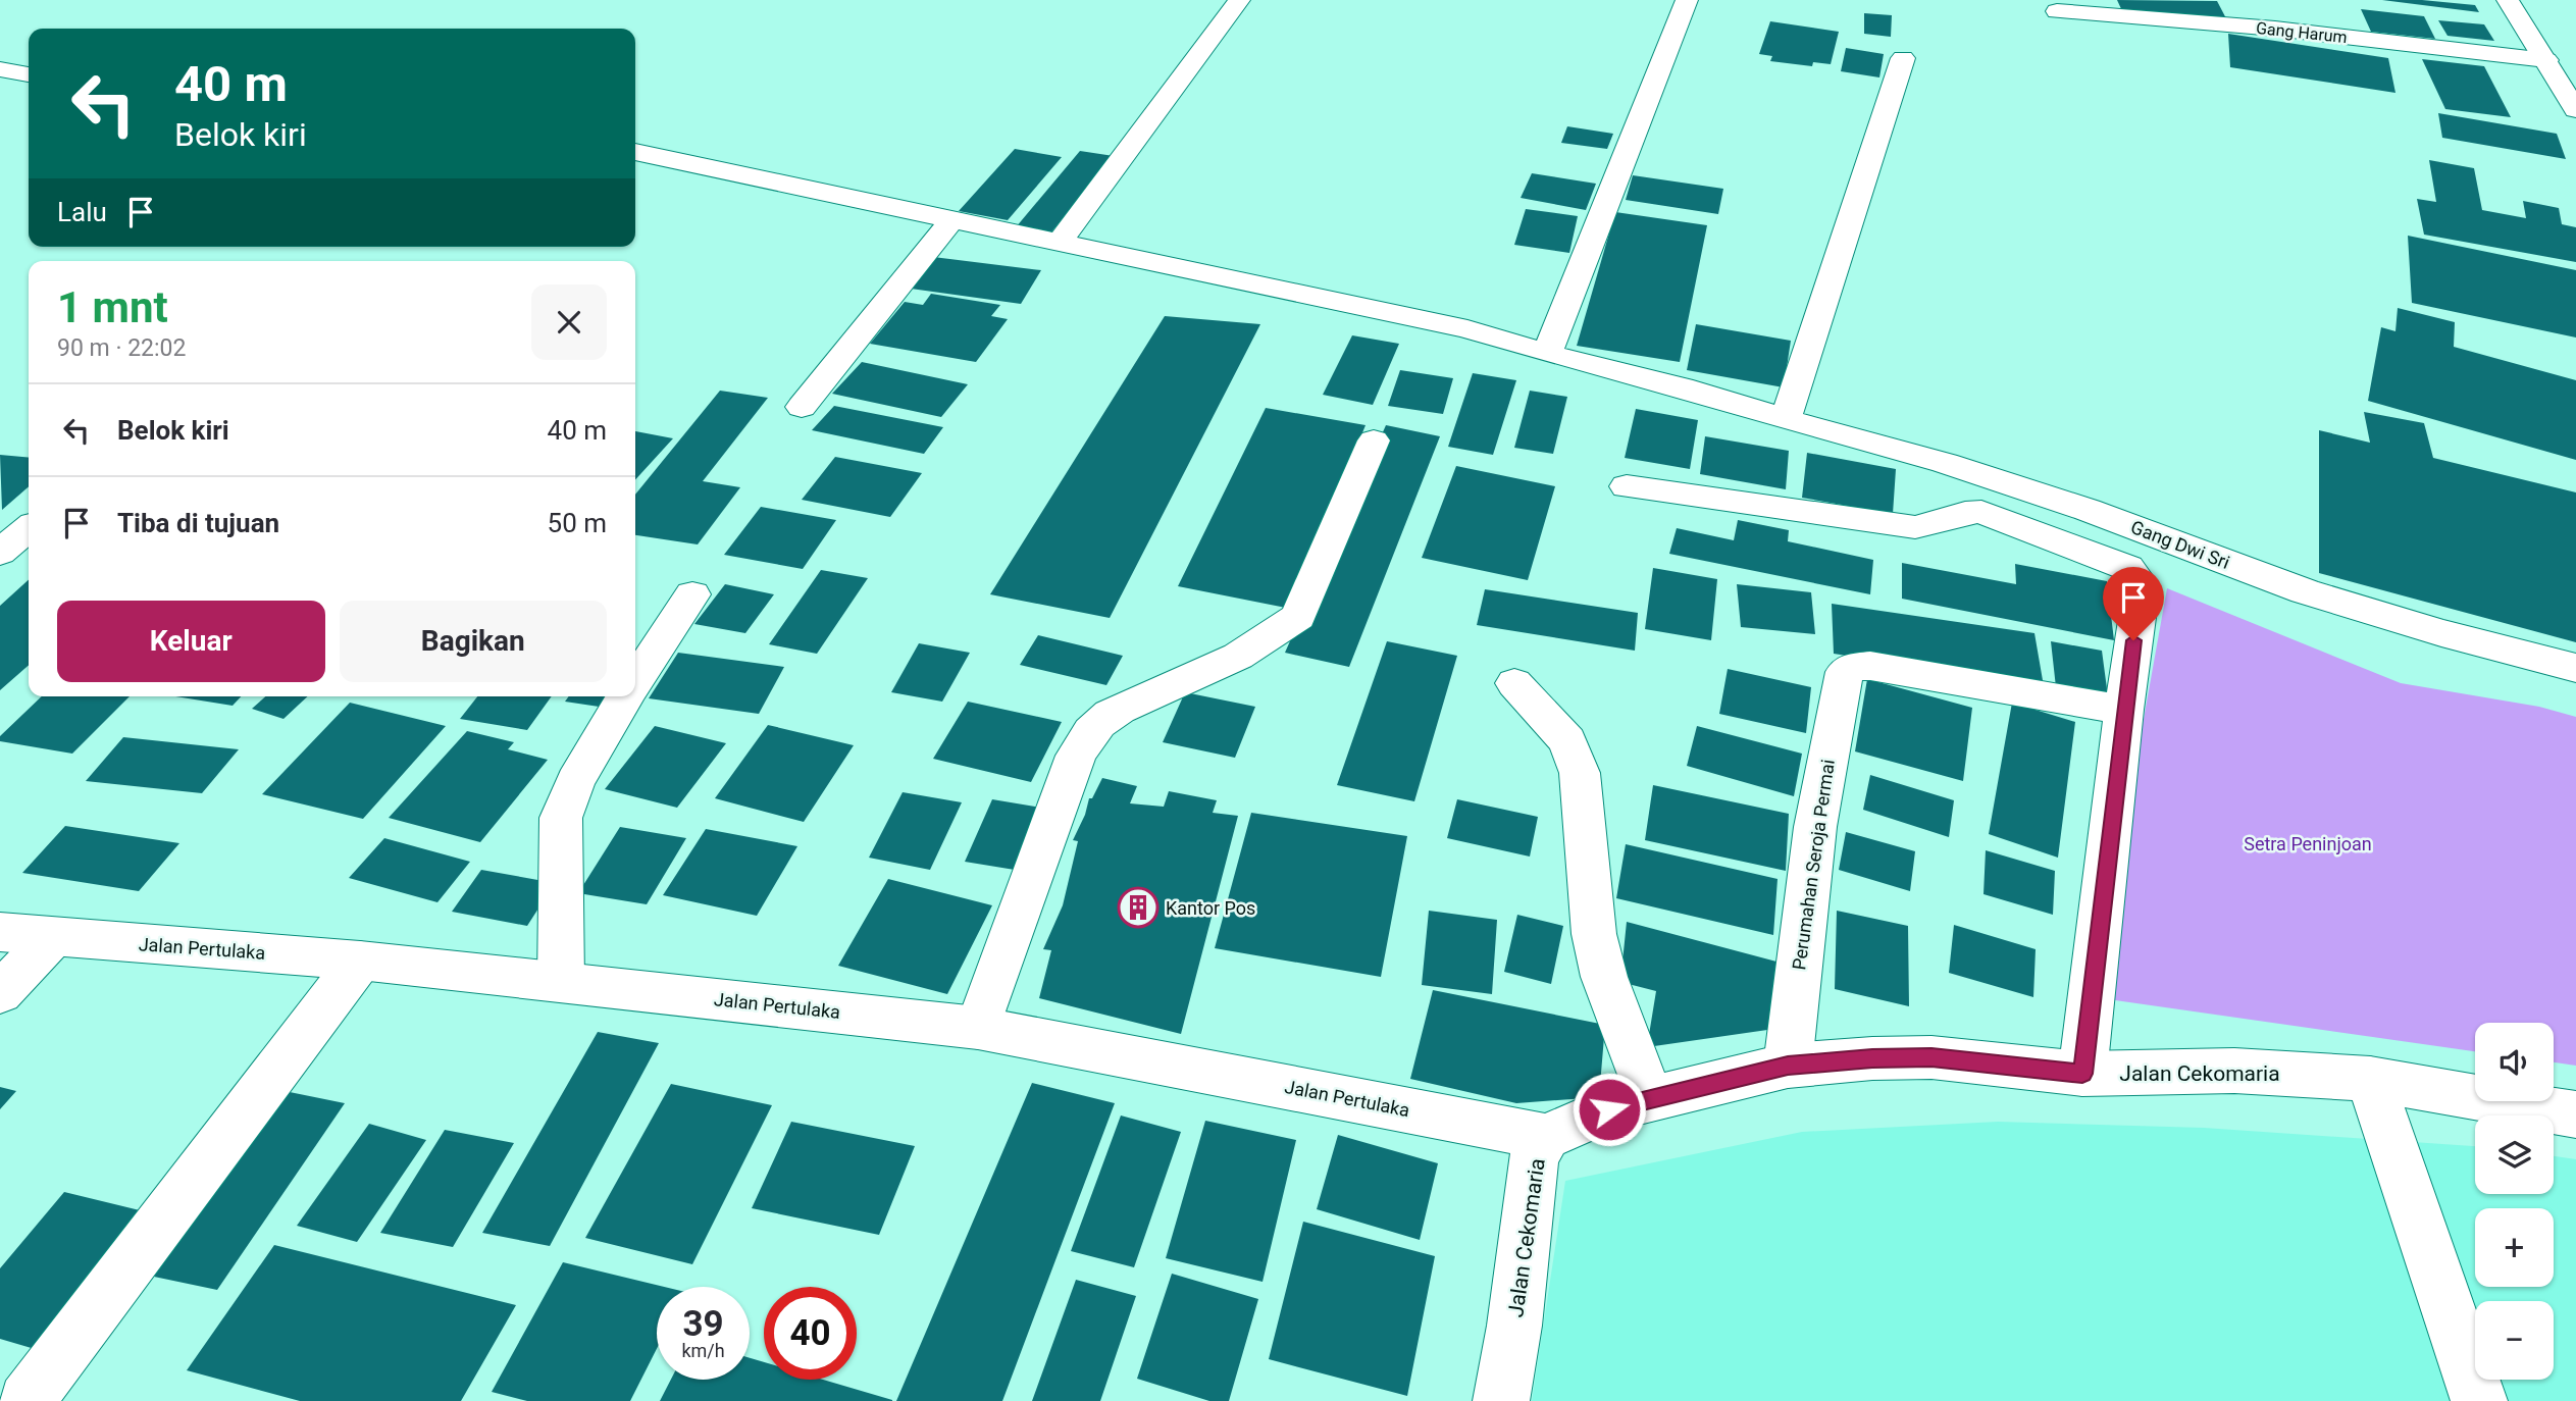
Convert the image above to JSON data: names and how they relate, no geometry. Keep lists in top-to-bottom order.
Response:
{
  "streets": {
    "street": [
      "Gang Harum",
      "Gang Dwi Sri",
      "Perumahan Seroja Permai",
      "Jalan Pertulaka",
      "Jalan Cekomaria"
    ]
  },
  "crossings": [
    ["Perumahan Seroja Permai", "Jalan Cekomaria"],
    ["Jalan Pertulaka", "Jalan Cekomaria"]
  ],
  "parks": ["Setra Peninjoan"],
  "places": {
    "building": ["Kantor Pos"]
  },
  "page": {
    "turn": ["40 m", "Belok kiri"],
    "then": "Lalu",
    "heading": ["1 mnt", "90 m · 22:02"],
    "list": [
      {
        "name": "Belok kiri",
        "value": "40 m"
      },
      {
        "name": "Tiba di tujuan",
        "value": "50 m"
      }
    ],
    "buttons": ["Keluar", "Bagikan"],
    "map_buttons": ["+", "−"],
    "speed": "39 km/h",
    "limit": "40"
  }
}
